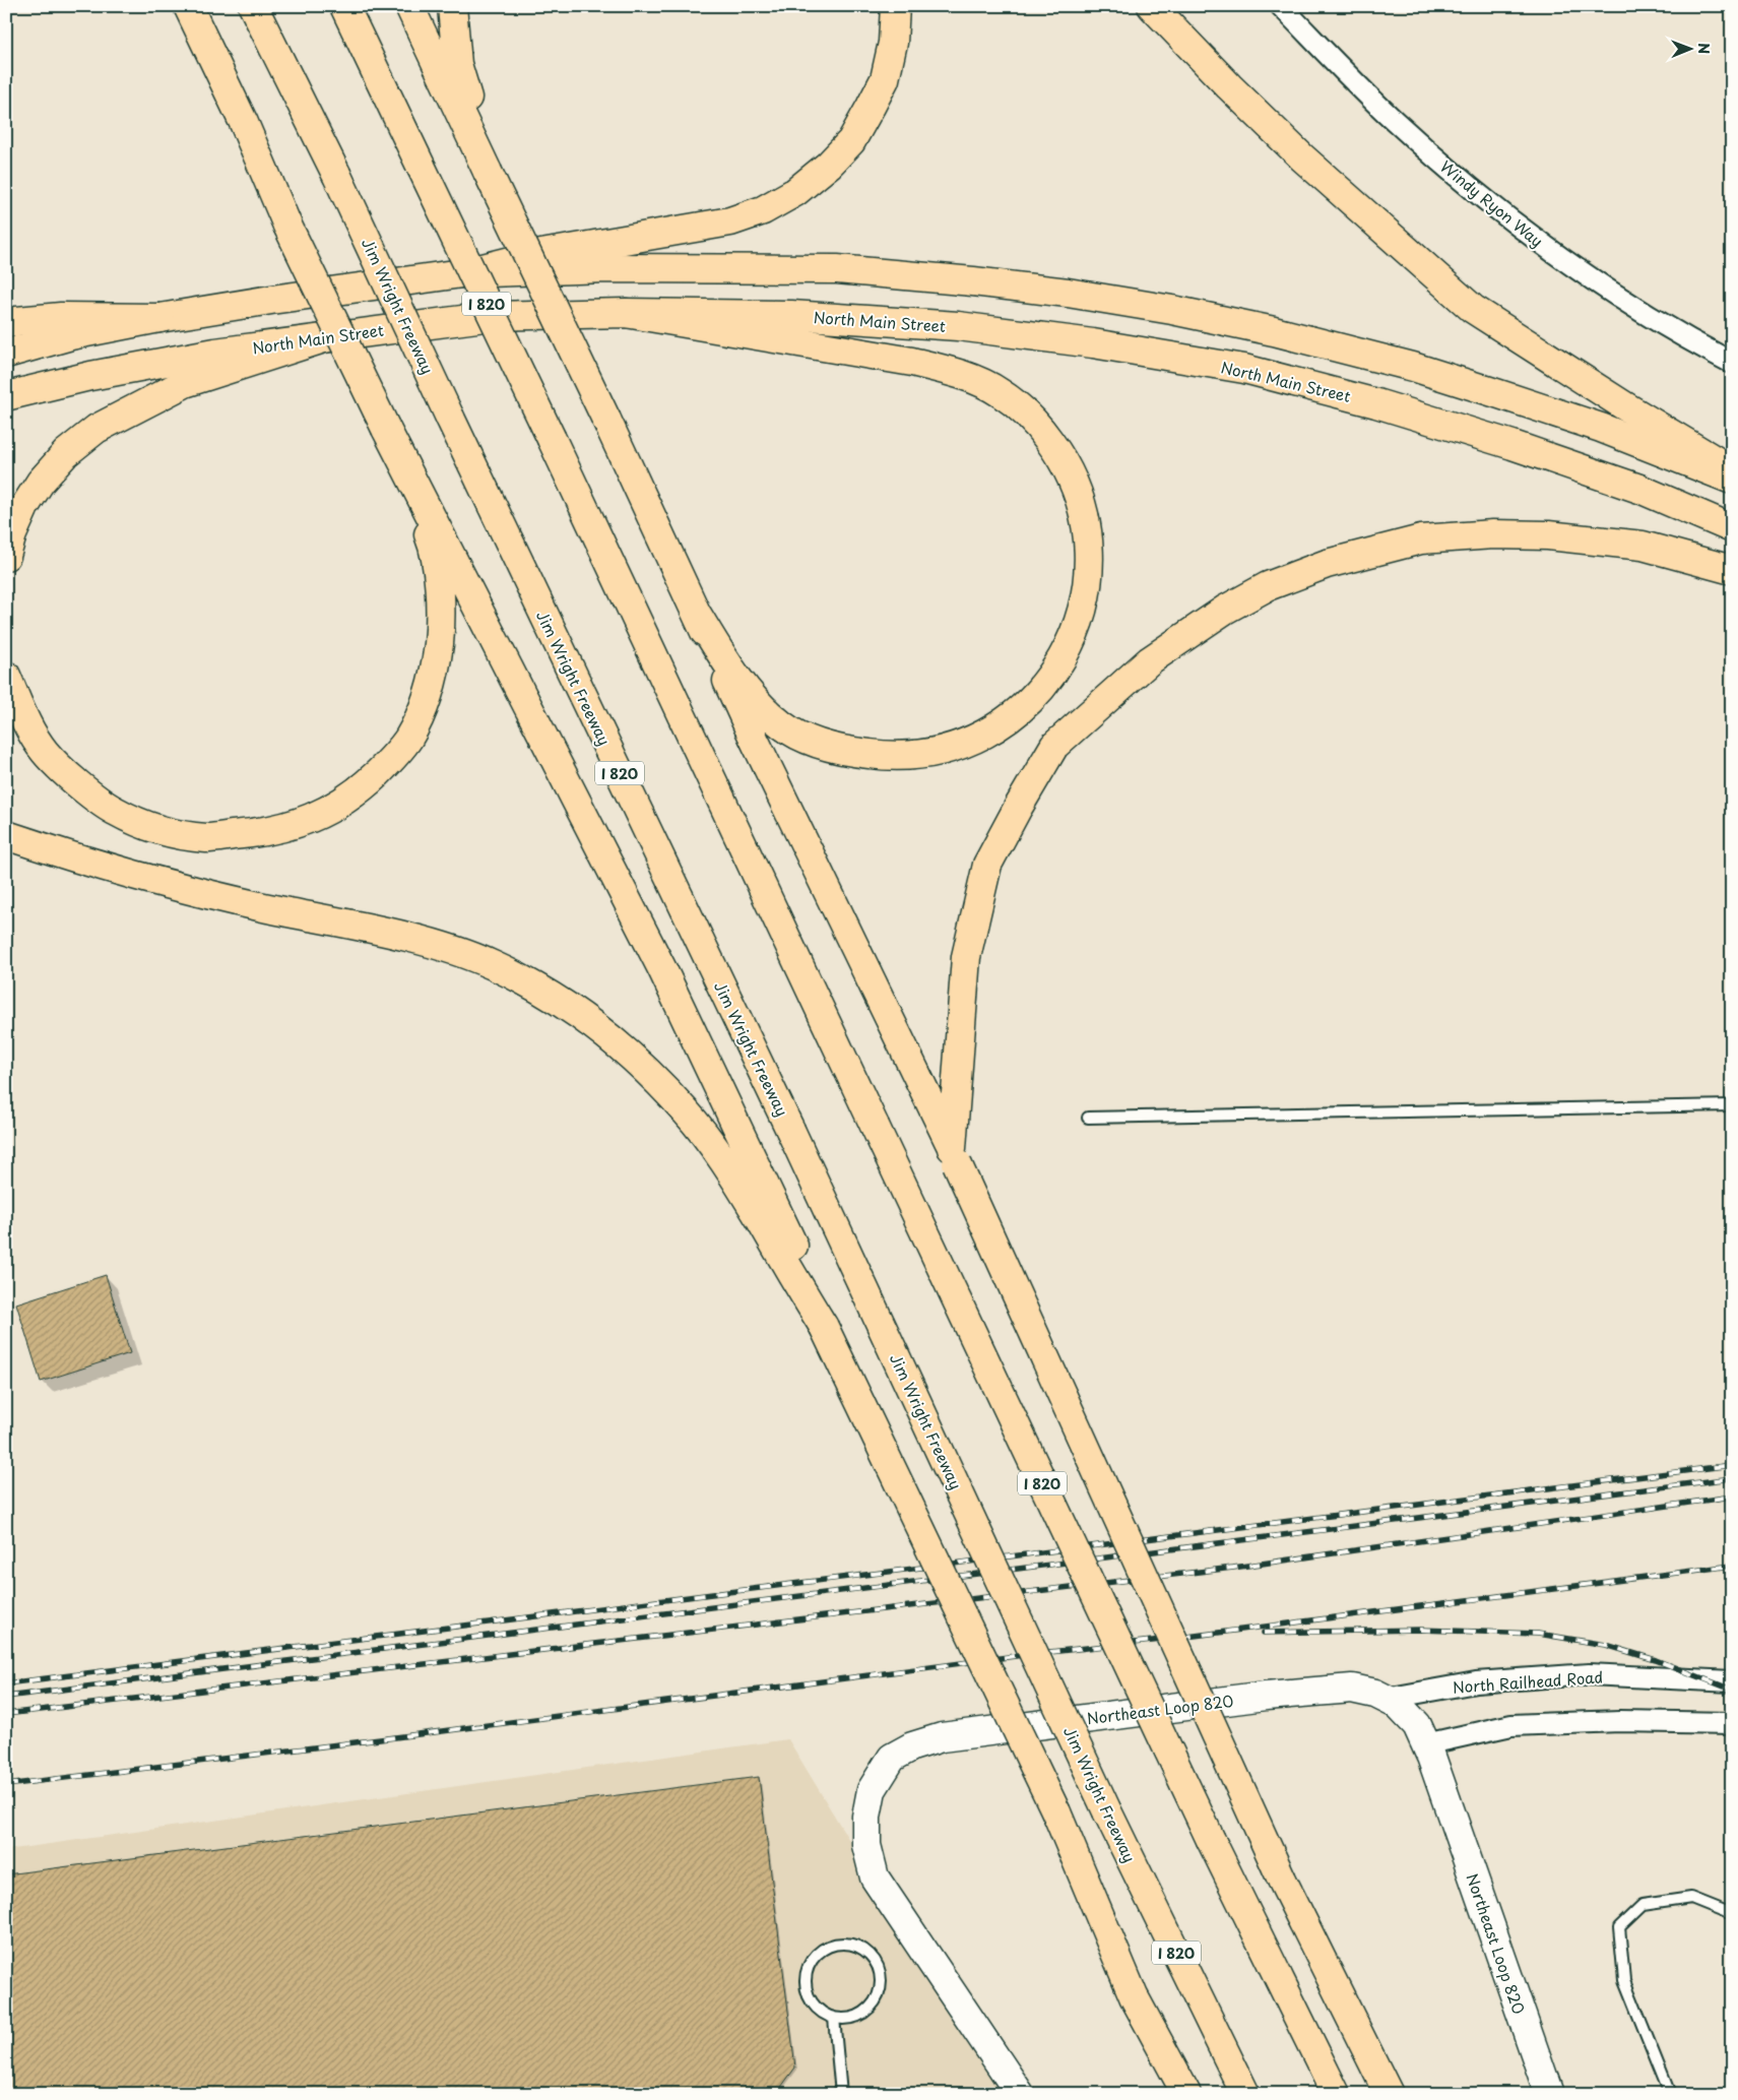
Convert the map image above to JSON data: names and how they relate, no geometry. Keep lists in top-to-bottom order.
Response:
{
  "streets": {
    "main road": ["I 820", "Jim Wright Freeway", "North Main Street"],
    "street": ["Windy Ryon Way", "North Railhead Road", "Northeast Loop 820"]
  },
  "crossings": [
    ["North Railhead Road", "Northeast Loop 820"]
  ],
  "north": "right"
}
